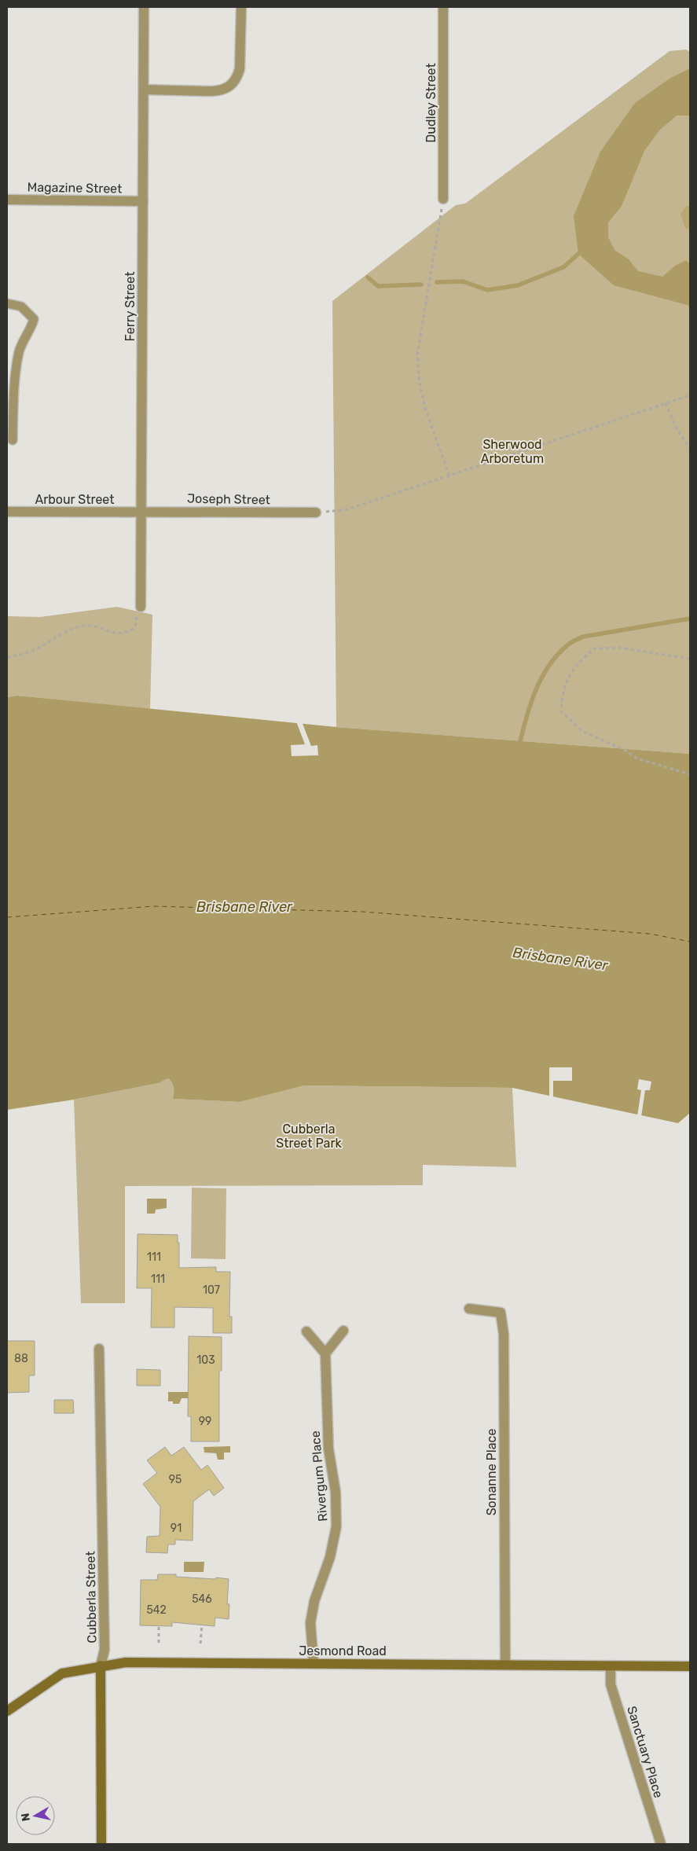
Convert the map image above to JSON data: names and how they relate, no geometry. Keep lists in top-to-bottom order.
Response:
{
  "streets": {
    "street": [
      "Dudley Street",
      "Magazine Street",
      "Ferry Street",
      "Arbour Street",
      "Joseph Street",
      "Sonanne Place",
      "Rivergum Place",
      "Cubberla Street",
      "Jesmond Road",
      "Sanctuary Place"
    ]
  },
  "crossings": [
    ["Magazine Street", "Ferry Street"],
    ["Ferry Street", "Arbour Street"],
    ["Ferry Street", "Joseph Street"],
    ["Arbour Street", "Joseph Street"],
    ["Sonanne Place", "Jesmond Road"],
    ["Rivergum Place", "Jesmond Road"],
    ["Cubberla Street", "Jesmond Road"],
    ["Jesmond Road", "Sanctuary Place"]
  ],
  "water": ["Brisbane River"],
  "parks": ["Sherwood Arboretum", "Cubberla Street Park"],
  "house_numbers": [
    "111",
    "111",
    "107",
    "88",
    "103",
    "99",
    "95",
    "91",
    "546",
    "542"
  ],
  "north": "left"
}
